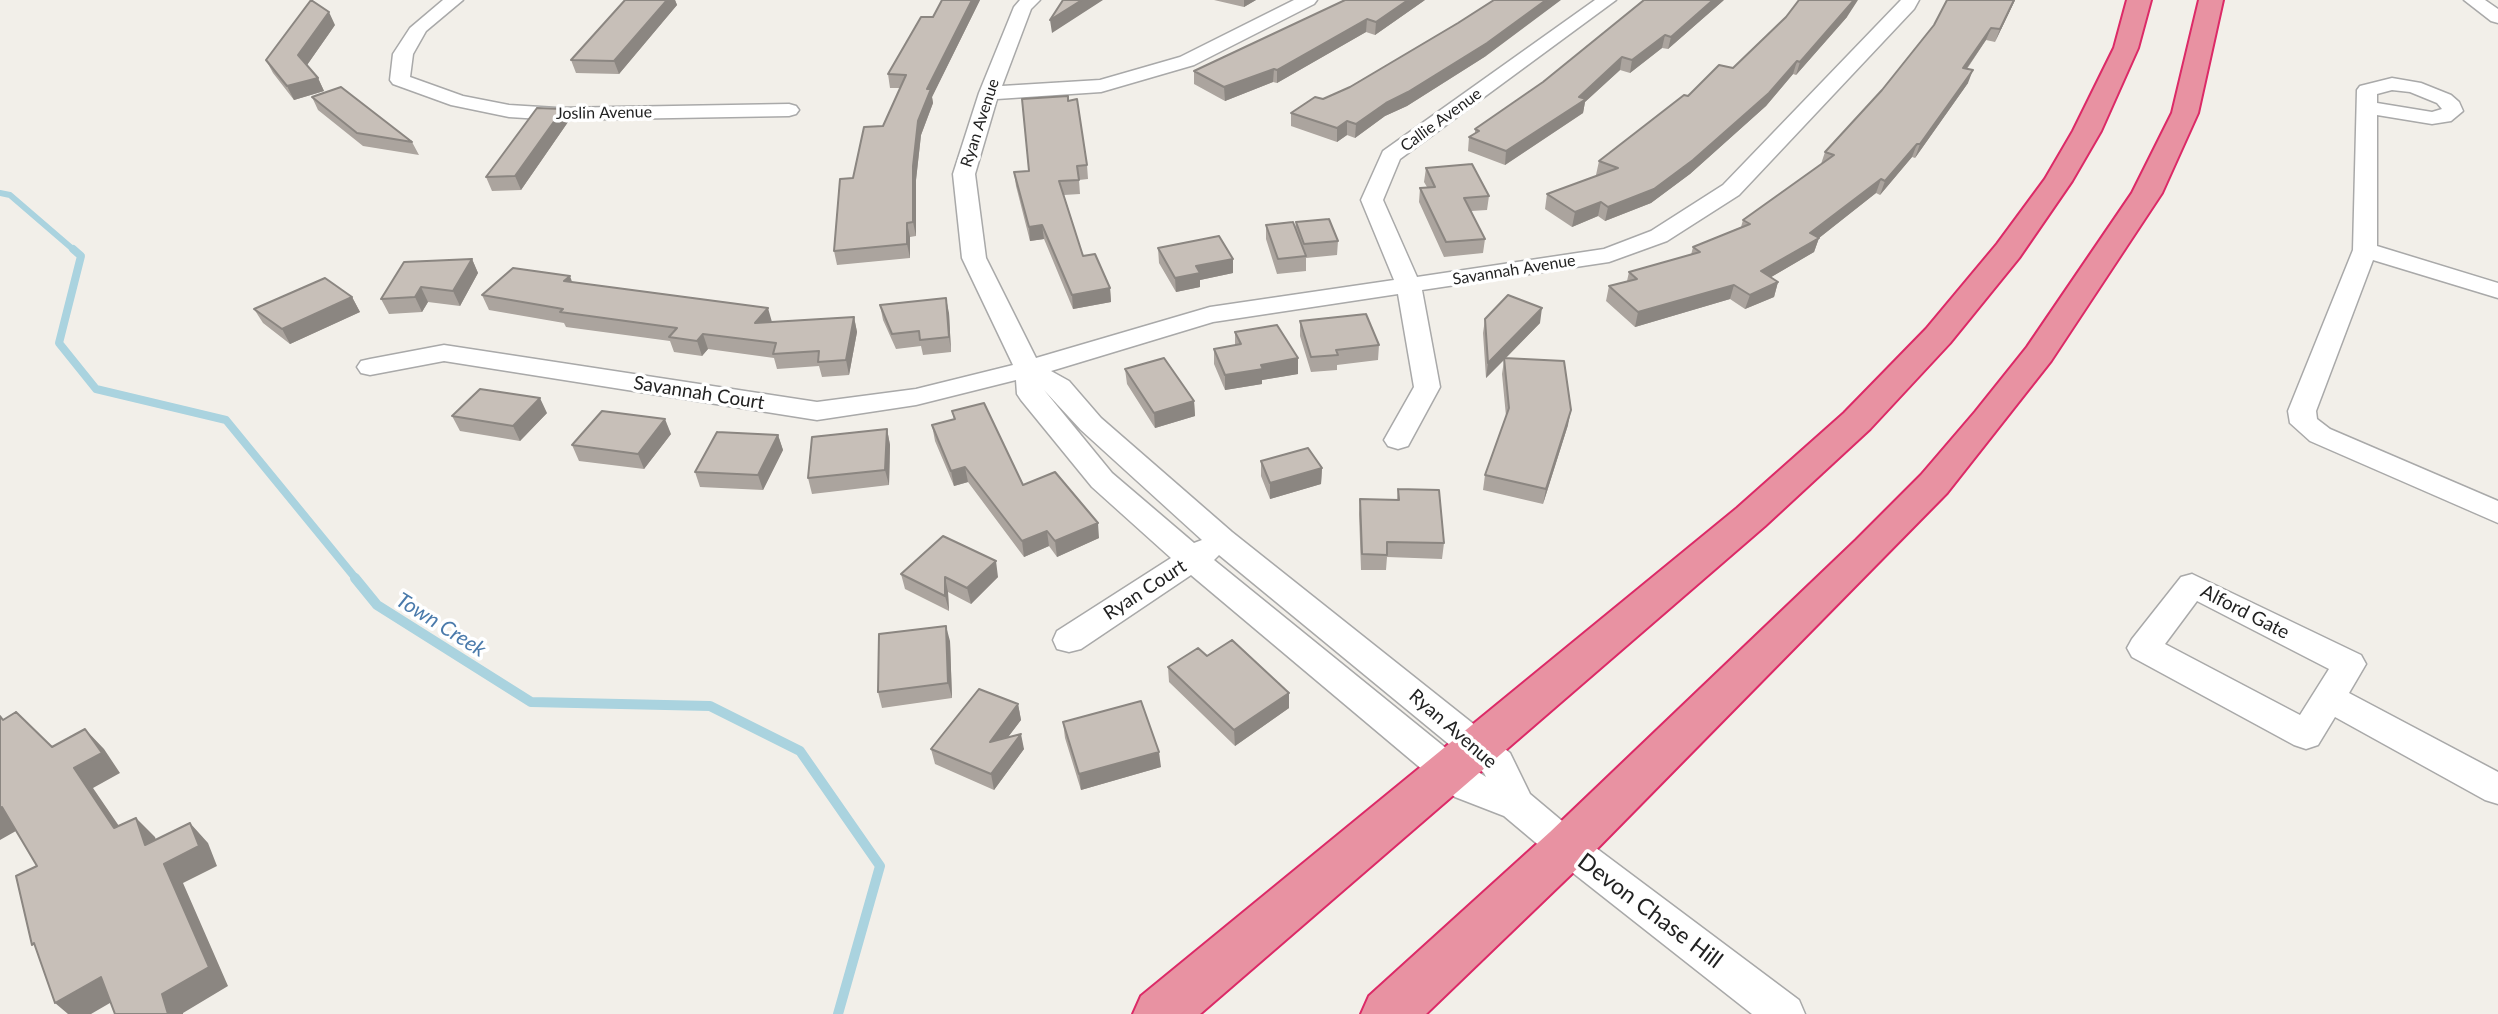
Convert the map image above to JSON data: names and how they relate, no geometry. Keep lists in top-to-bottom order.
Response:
{
  "streets": {
    "street": [
      "Joslin Avenue",
      "Callie Avenue",
      "Ryan Avenue",
      "Savannah Avenue",
      "Savannah Court",
      "Ryan Court",
      "Alford Gate",
      "Devon Chase Hill"
    ]
  },
  "crossings": [
    ["Callie Avenue", "Savannah Avenue"],
    ["Ryan Avenue", "Savannah Avenue"],
    ["Ryan Avenue", "Savannah Court"],
    ["Ryan Avenue", "Ryan Court"],
    ["Ryan Avenue", "Devon Chase Hill"],
    ["Savannah Avenue", "Savannah Court"]
  ],
  "water": ["Town Creek"]
}
